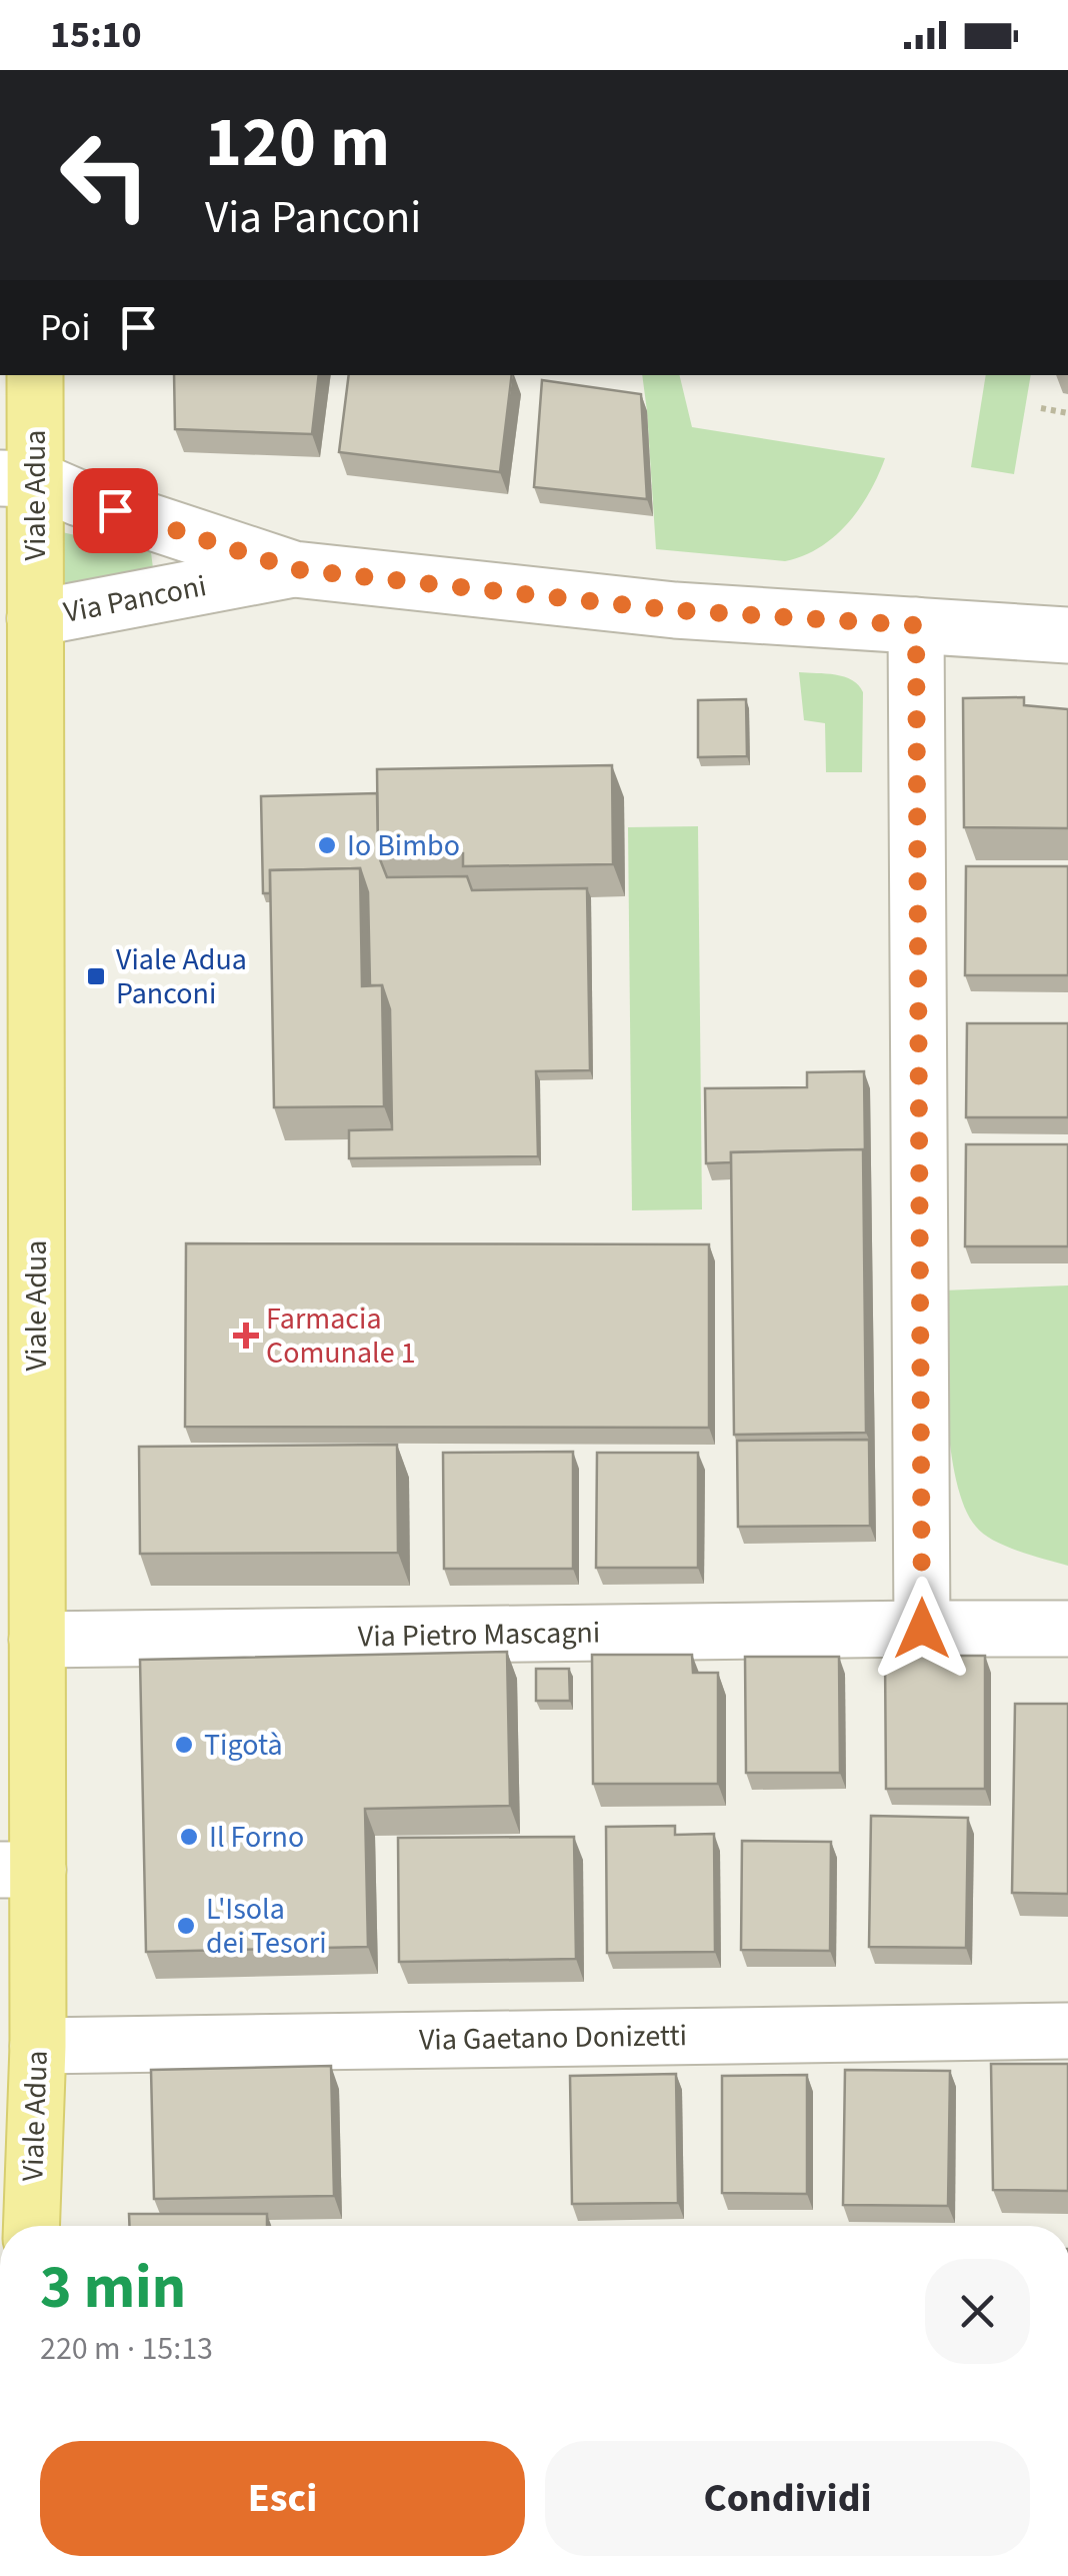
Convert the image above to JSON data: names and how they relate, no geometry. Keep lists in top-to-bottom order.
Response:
{
  "streets": {
    "main road": ["Viale Adua"],
    "street": ["Via Panconi", "Via Pietro Mascagni", "Via Gaetano Donizetti"]
  },
  "crossings": [
    ["Viale Adua", "Via Panconi"],
    ["Viale Adua", "Via Pietro Mascagni"],
    ["Viale Adua", "Via Gaetano Donizetti"]
  ],
  "places": {
    "other": [
      "Io Bimbo",
      "Tigotà",
      "Il Forno",
      "L'Isola dei Tesori"
    ],
    "transit": ["Viale Adua Panconi"],
    "health": ["Farmacia Comunale 1"]
  },
  "page": {
    "status": "15:10",
    "turn": ["120 m", "Via Panconi"],
    "then": "Poi",
    "heading": ["3 min", "220 m · 15:13"],
    "buttons": ["Esci", "Condividi"]
  }
}
